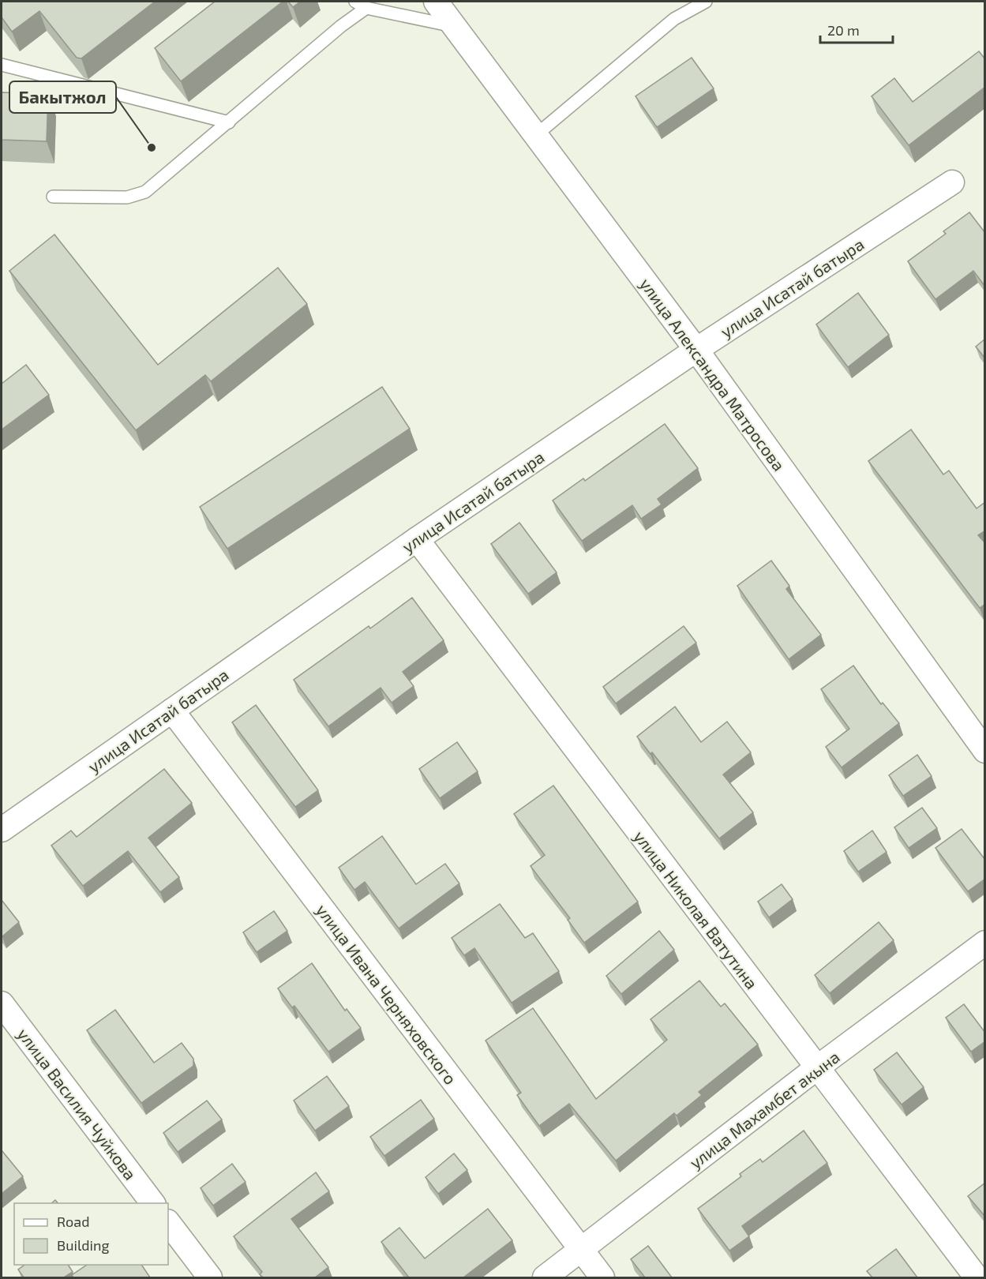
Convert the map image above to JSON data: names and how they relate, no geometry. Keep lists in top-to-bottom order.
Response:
{
  "streets": {
    "street": [
      "улица Исатай батыра",
      "улица Александра Матросова",
      "улица Николая Ватутина",
      "улица Ивана Черняховского",
      "улица Василия Чуйкова",
      "улица Махамбет акына"
    ]
  },
  "crossings": [
    ["улица Исатай батыра", "улица Александра Матросова"],
    ["улица Исатай батыра", "улица Николая Ватутина"],
    ["улица Исатай батыра", "улица Ивана Черняховского"],
    ["улица Николая Ватутина", "улица Махамбет акына"],
    ["улица Ивана Черняховского", "улица Махамбет акына"]
  ],
  "places": ["Бакытжол"],
  "legend": ["Road", "Building"],
  "scale_bar": "20 m"
}
